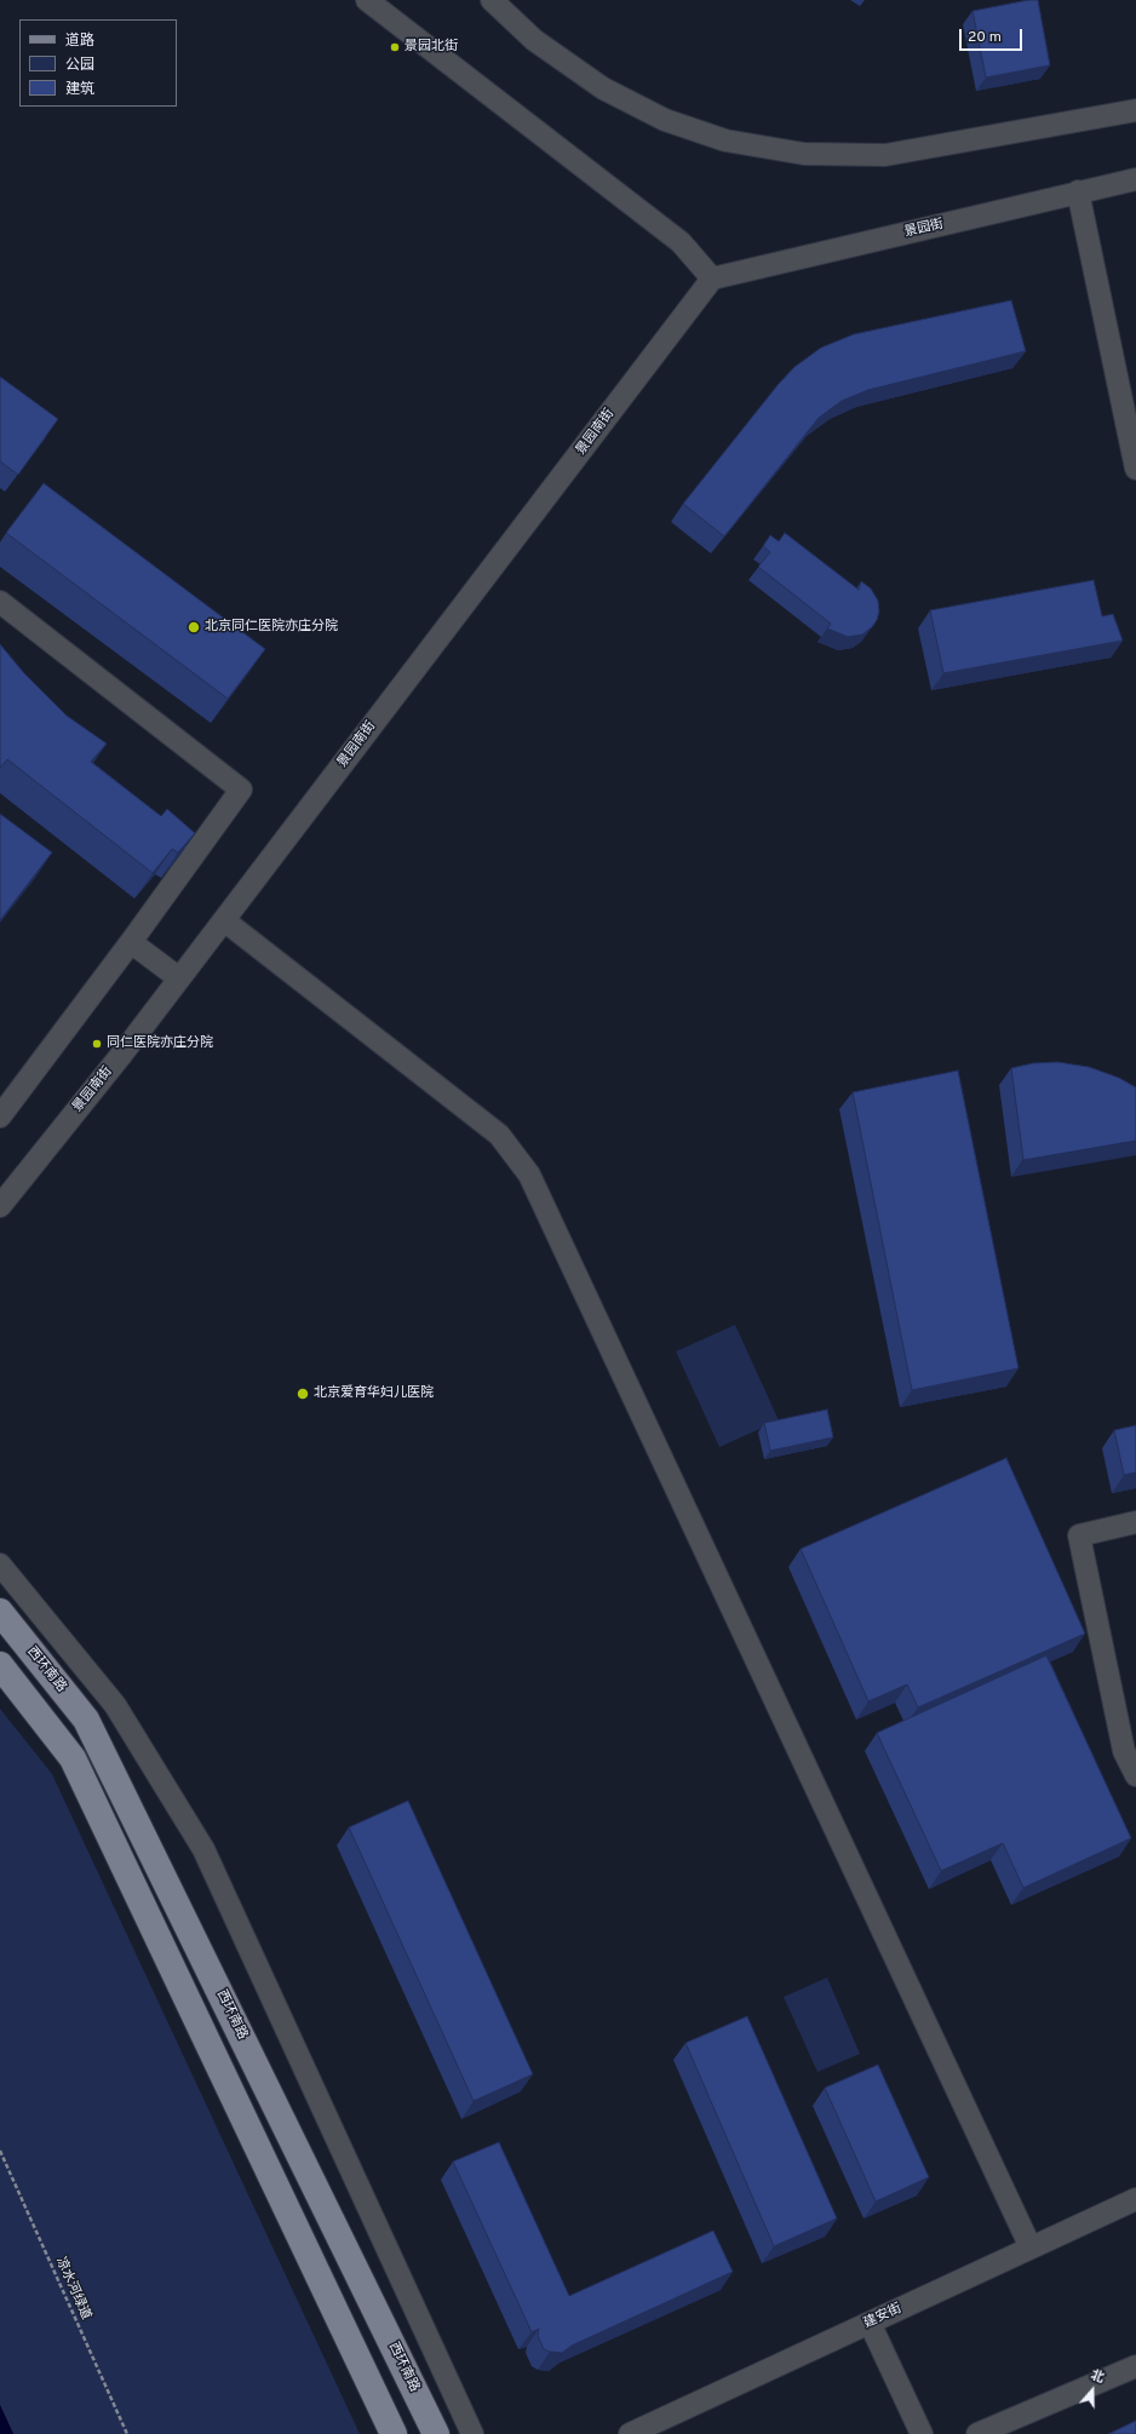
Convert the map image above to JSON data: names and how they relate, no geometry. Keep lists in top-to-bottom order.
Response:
{
  "streets": {
    "main road": ["西环南路"],
    "street": ["景园街", "景园南街", "建安街"],
    "path": ["凉水河绿道"]
  },
  "crossings": [
    ["景园街", "景园南街"]
  ],
  "places": [
    "景园北街",
    "北京同仁医院亦庄分院",
    "同仁医院亦庄分院",
    "北京爱育华妇儿医院"
  ],
  "legend": ["道路", "公园", "建筑"],
  "scale_bar": "20 m",
  "north": "top"
}
